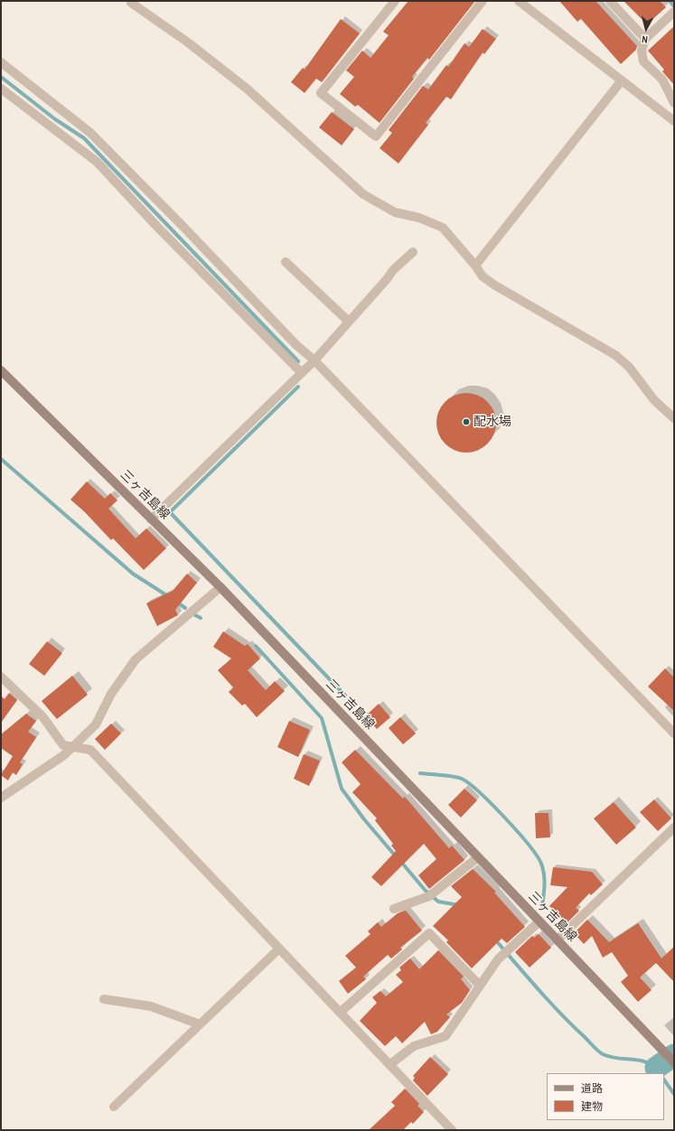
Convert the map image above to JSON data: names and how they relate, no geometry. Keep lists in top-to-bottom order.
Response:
{
  "streets": {
    "main road": ["三ヶ吉島線"]
  },
  "places": ["配水場"],
  "legend": ["道路", "建物"],
  "north": "bottom"
}
